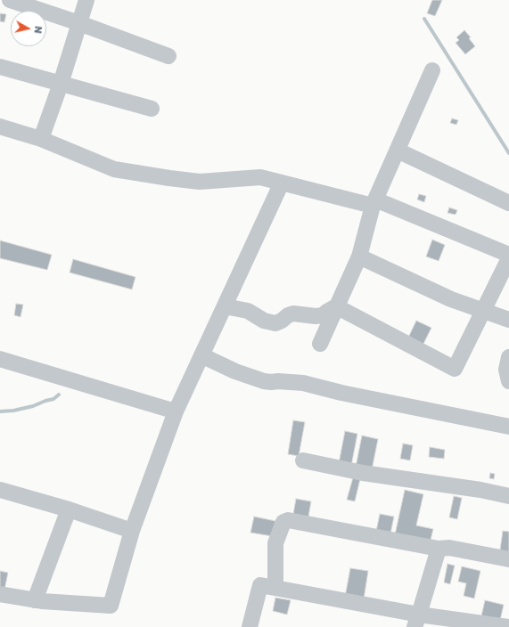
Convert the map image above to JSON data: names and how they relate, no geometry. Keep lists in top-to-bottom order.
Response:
{
  "north": "right"
}
